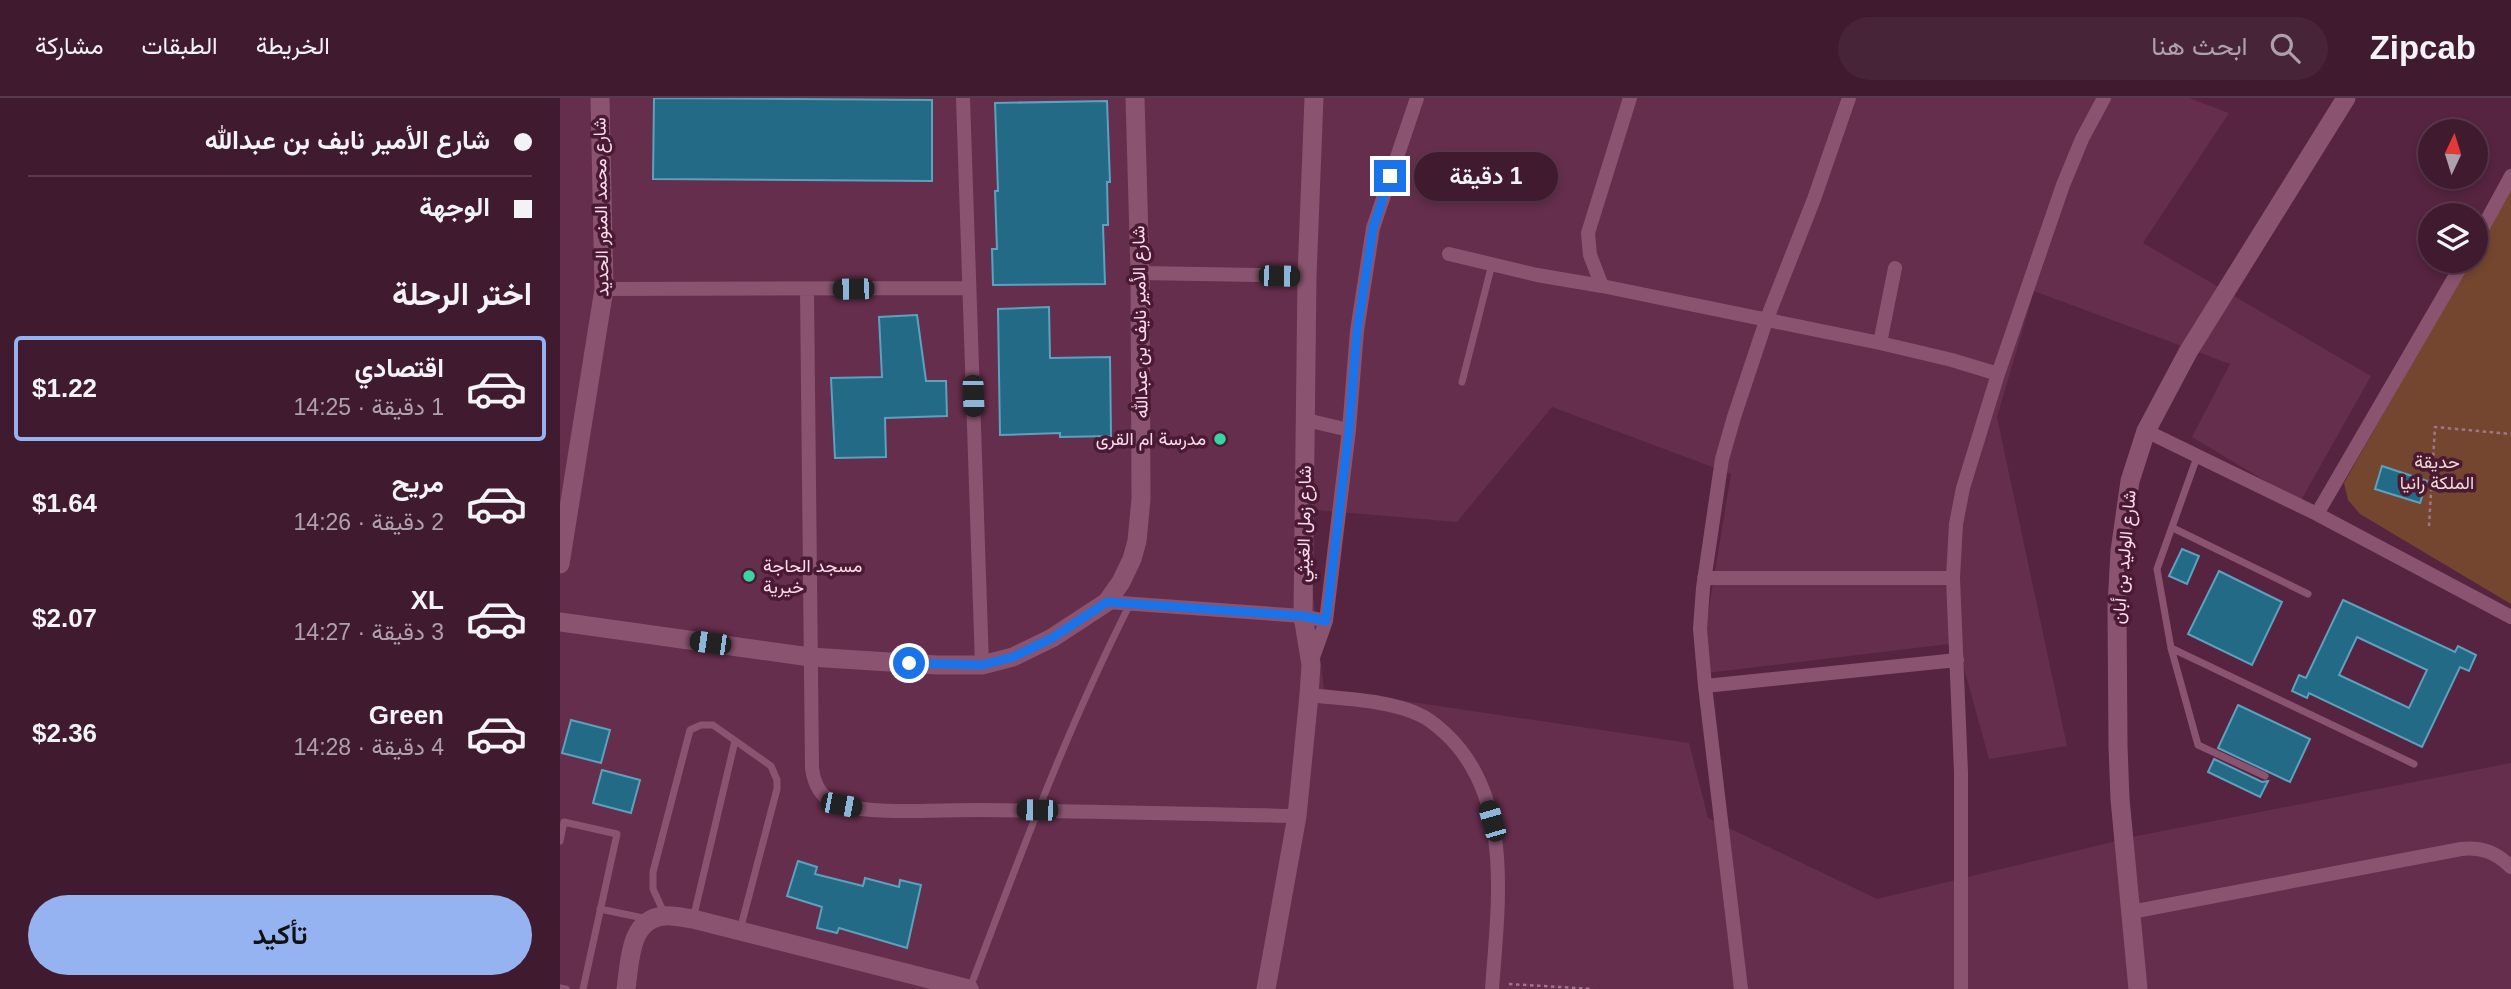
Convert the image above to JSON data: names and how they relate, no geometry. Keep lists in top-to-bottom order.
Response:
{
  "streets": {
    "street": [
      "شارع محمد المنور الحديد",
      "شارع الأمير نايف بن عبدالله",
      "شارع زمل الغيثي",
      "شارع الوليد بن أبان"
    ]
  },
  "parks": ["حديقة الملكة رانيا"],
  "places": ["مدرسة ام القرى", "مسجد الحاجة خيرية"],
  "north": "top",
  "page": {
    "header": "Zipcab",
    "search": "ابحث هنا",
    "nav": ["الخريطة", "الطبقات", "مشاركة"],
    "banner": ["شارع الأمير نايف بن عبدالله", "الوجهة"],
    "bubble": "1 دقيقة",
    "heading": "اختر الرحلة",
    "list": [
      {
        "name": "اقتصادي",
        "note": "1 دقيقة · 14:25",
        "value": "$1.22"
      },
      {
        "name": "مريح",
        "note": "2 دقيقة · 14:26",
        "value": "$1.64"
      },
      {
        "name": "XL",
        "note": "3 دقيقة · 14:27",
        "value": "$2.07"
      },
      {
        "name": "Green",
        "note": "4 دقيقة · 14:28",
        "value": "$2.36"
      }
    ],
    "buttons": "تأكيد"
  }
}
